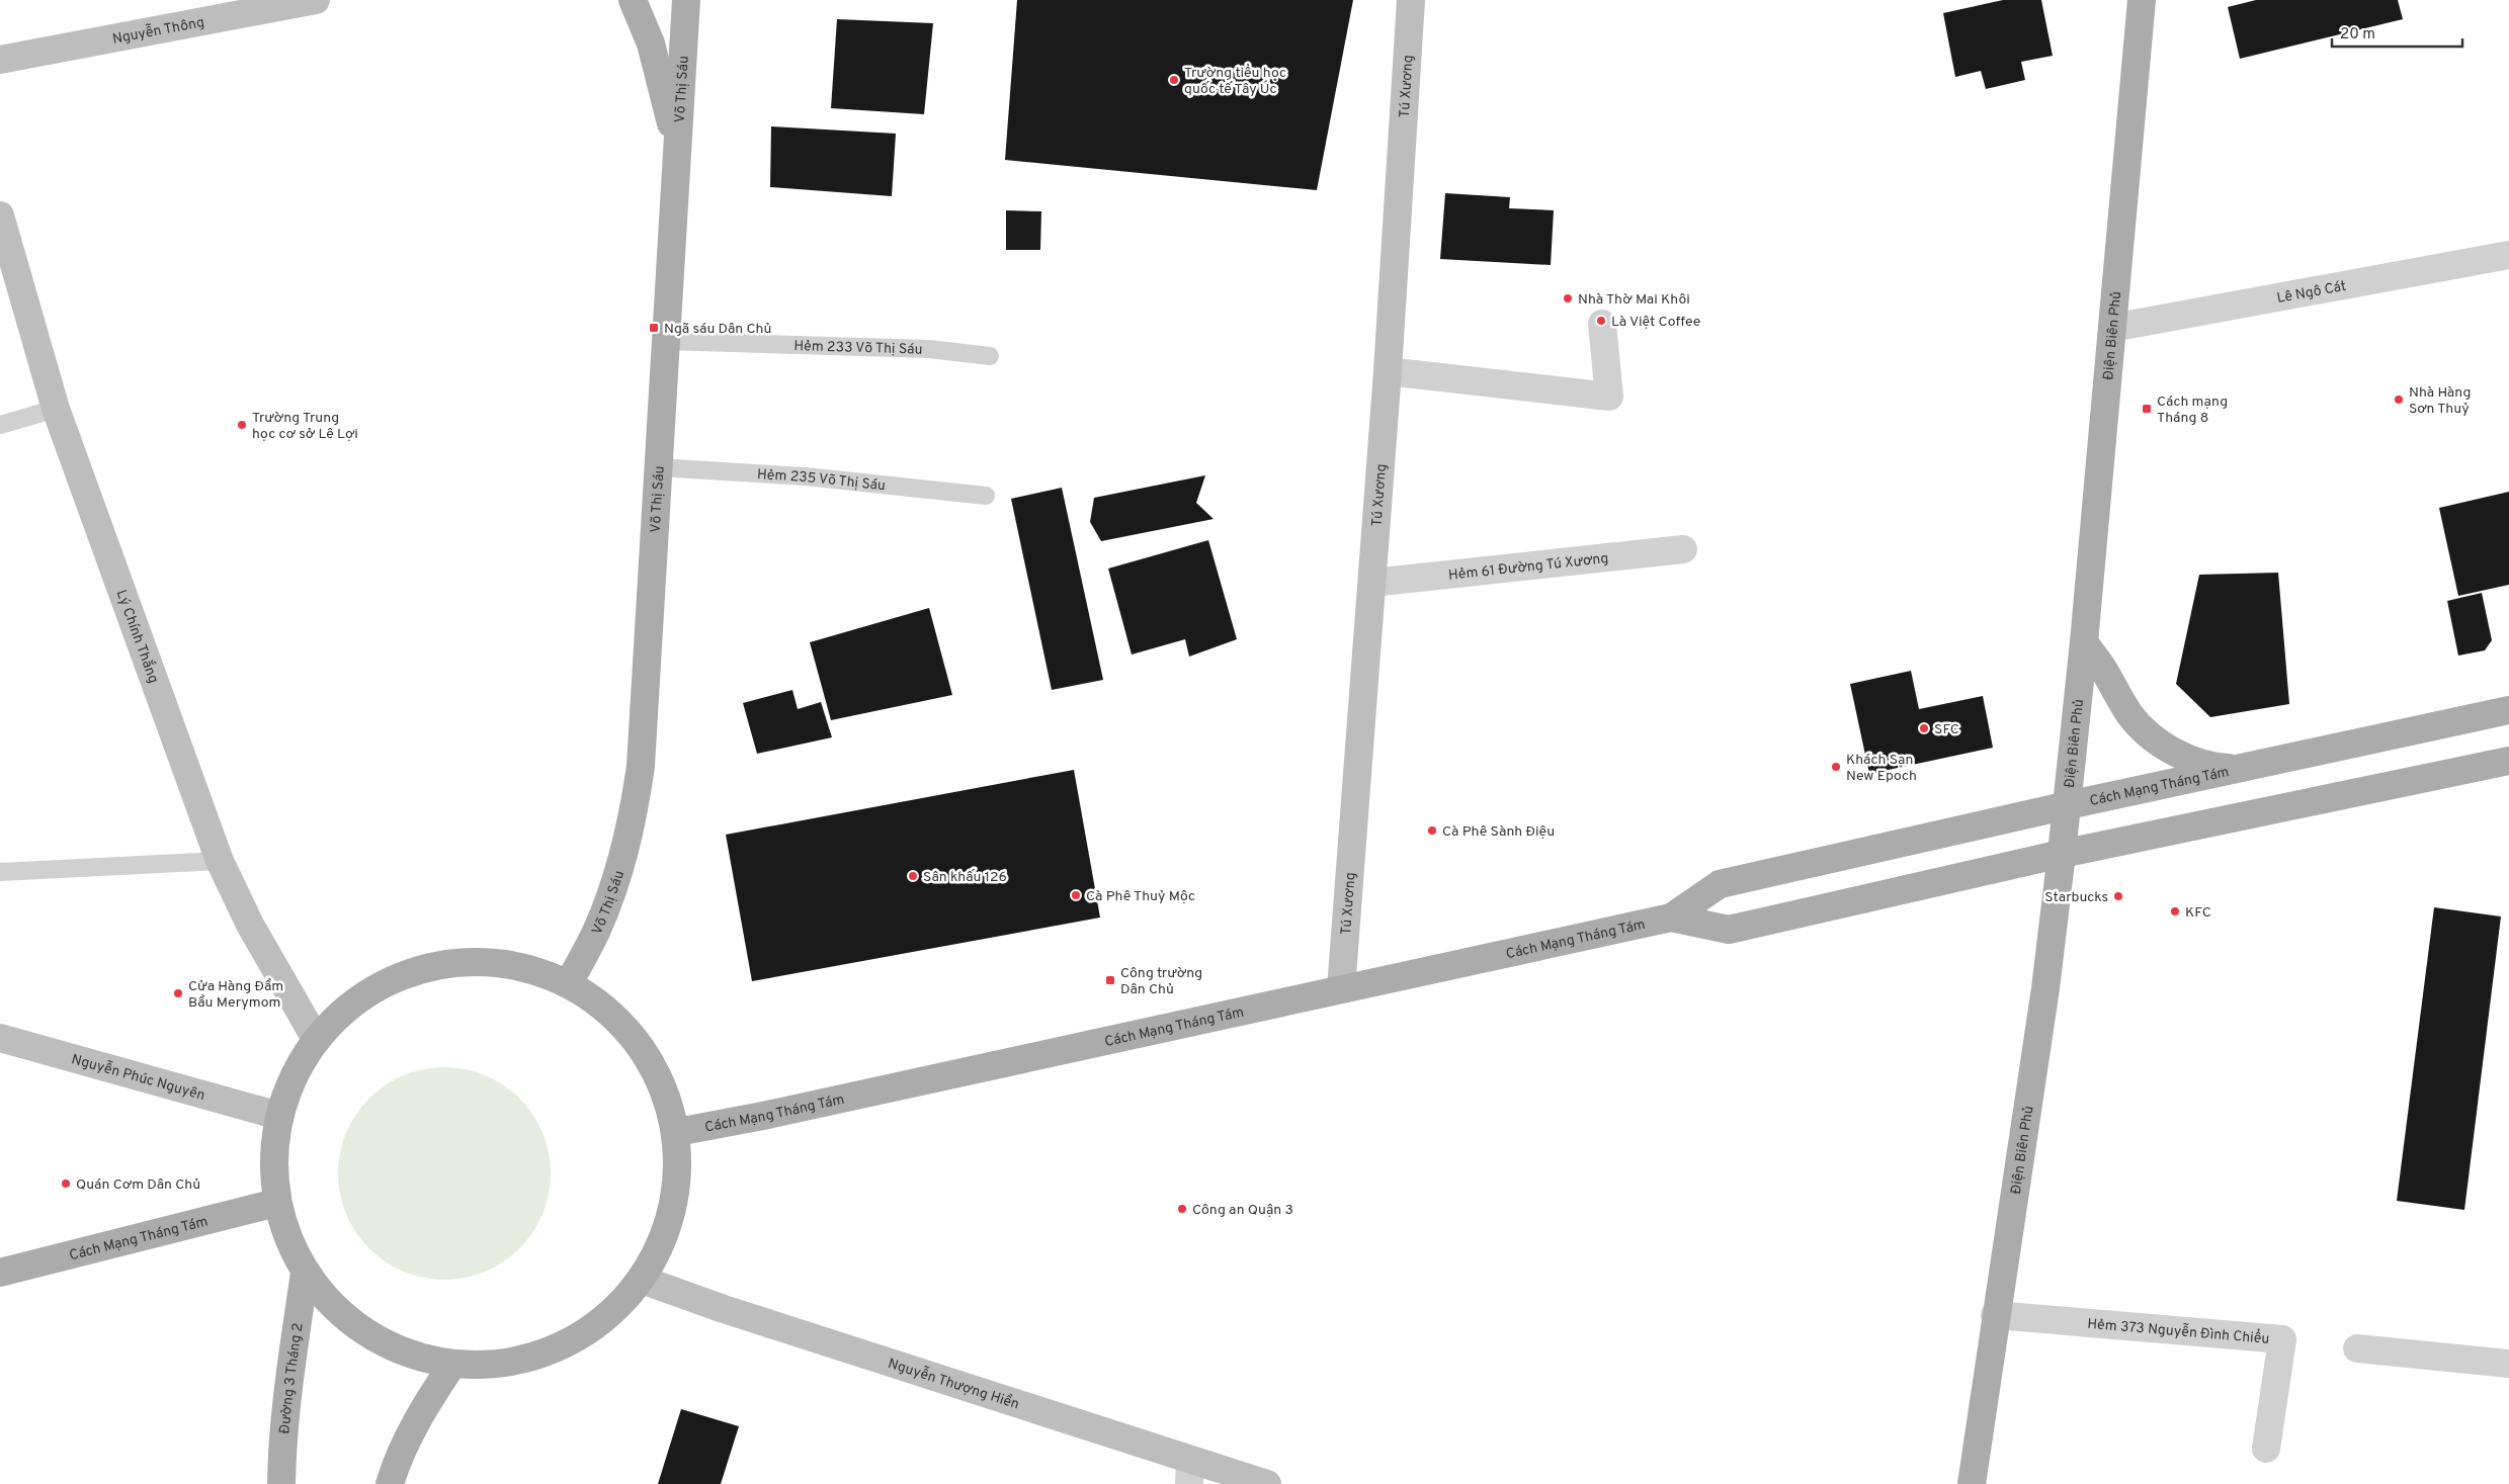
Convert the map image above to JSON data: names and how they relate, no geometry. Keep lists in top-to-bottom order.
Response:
{
  "streets": {
    "main road": [
      "Võ Thị Sáu",
      "Điện Biên Phủ",
      "Cách Mạng Tháng Tám",
      "Đường 3 Tháng 2"
    ],
    "street": [
      "Nguyễn Thông",
      "Tú Xương",
      "Lê Ngô Cát",
      "Hẻm 61 Đường Tú Xương",
      "Lý Chính Thắng",
      "Nguyễn Phúc Nguyên",
      "Hẻm 373 Nguyễn Ðình Chiểu",
      "Nguyễn Thượng Hiền"
    ],
    "lane": ["Hẻm 233 Võ Thị Sáu", "Hẻm 235 Võ Thị Sáu"]
  },
  "crossings": [
    ["Tú Xương", "Hẻm 61 Đường Tú Xương"],
    ["Tú Xương", "Cách Mạng Tháng Tám"],
    ["Võ Thị Sáu", "Hẻm 233 Võ Thị Sáu"],
    ["Võ Thị Sáu", "Hẻm 235 Võ Thị Sáu"],
    ["Lê Ngô Cát", "Điện Biên Phủ"],
    ["Điện Biên Phủ", "Cách Mạng Tháng Tám"],
    ["Điện Biên Phủ", "Hẻm 373 Nguyễn Ðình Chiểu"]
  ],
  "places": {
    "other": [
      "Trường tiểu học quốc tế Tây Úc",
      "Nhà Thờ Mai Khôi",
      "Là Việt Coffee",
      "Nhà Hàng Sơn Thuỷ",
      "Trường Trung học cơ sở Lê Lợi",
      "SFC",
      "Khách Sạn New Epoch",
      "Cà Phê Sành Điệu",
      "Sân khấu 126",
      "Cà Phê Thuỷ Mộc",
      "Starbucks",
      "KFC",
      "Cửa Hàng Đầm Bầu Merymom",
      "Quán Cơm Dân Chủ",
      "Công an Quận 3"
    ],
    "transit": ["Ngã sáu Dân Chủ", "Cách mạng Tháng 8", "Công trường Dân Chủ"]
  },
  "scale_bar": "20 m"
}
